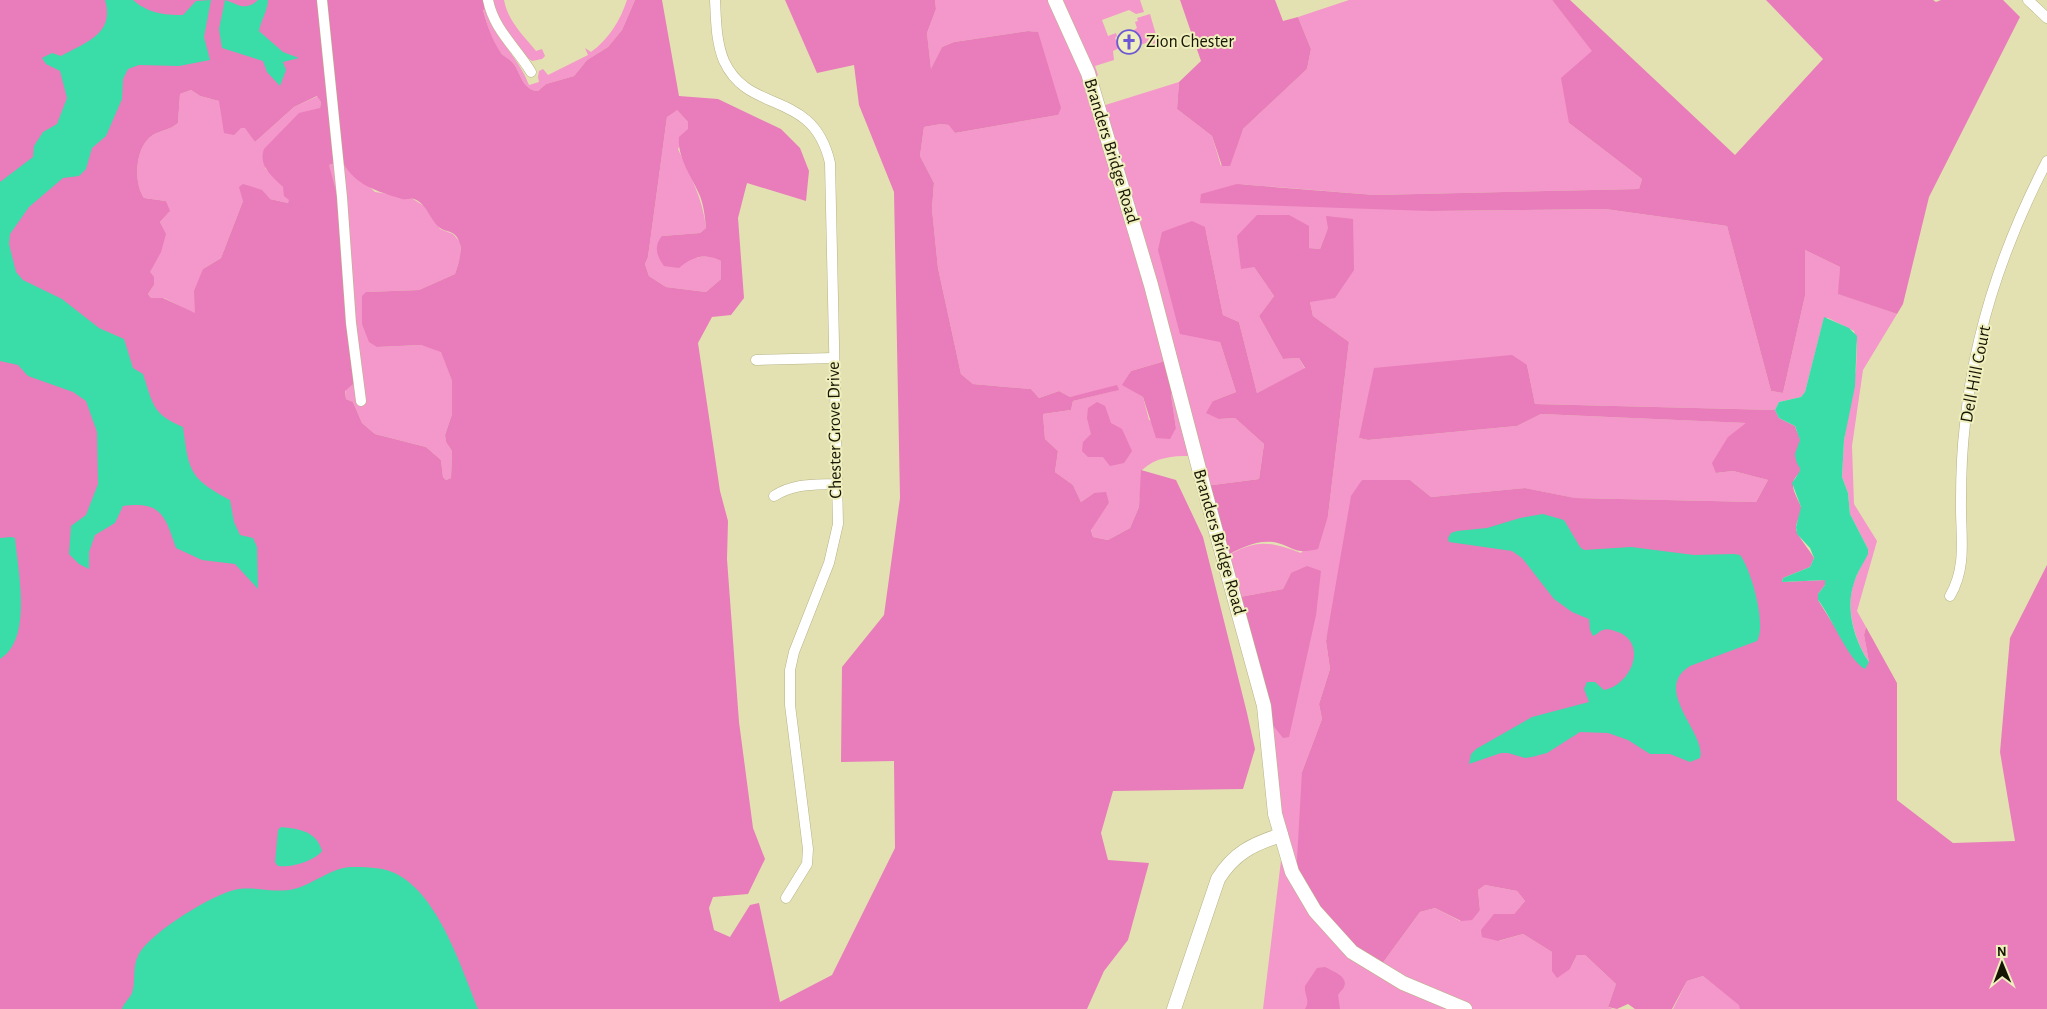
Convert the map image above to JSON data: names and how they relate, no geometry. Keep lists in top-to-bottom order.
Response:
{
  "streets": {
    "street": ["Branders Bridge Road", "Dell Hill Court", "Chester Grove Drive"]
  },
  "places": {
    "church": ["Zion Chester"]
  },
  "north": "top"
}
